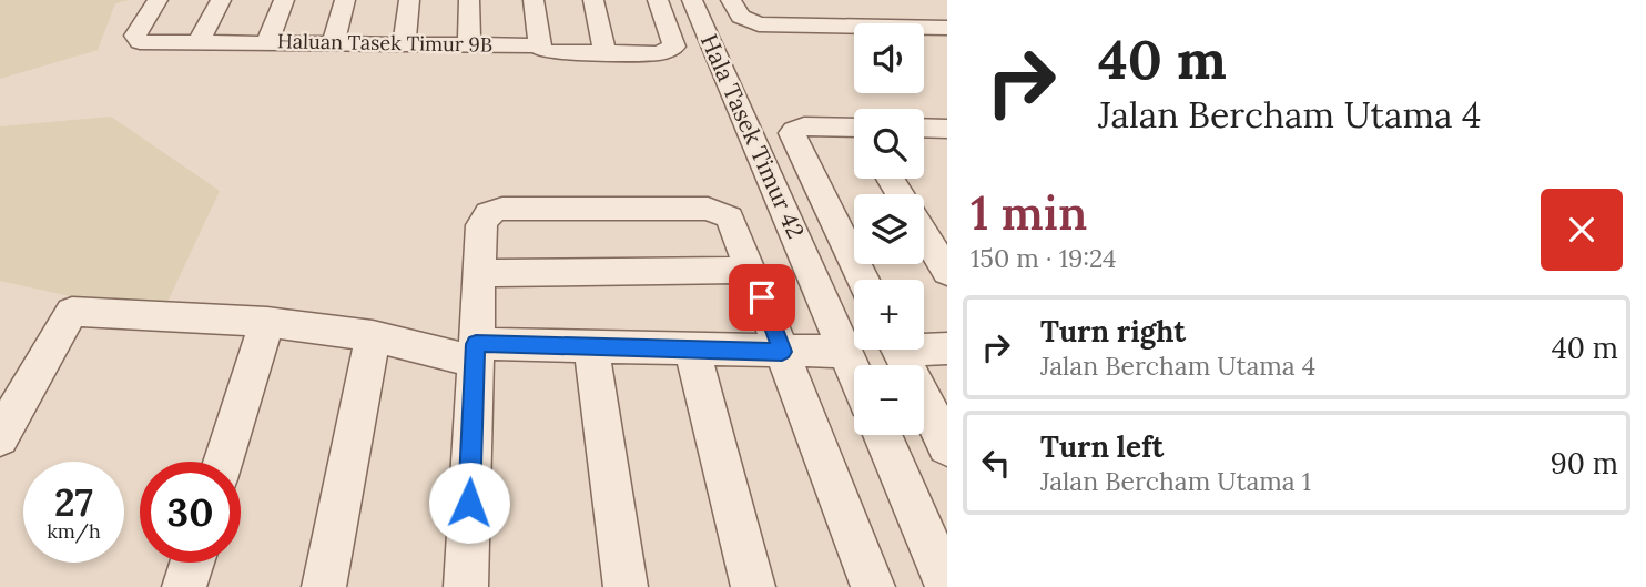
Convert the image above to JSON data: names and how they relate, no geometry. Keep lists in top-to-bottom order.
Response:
{
  "streets": {
    "street": ["Haluan Tasek Timur 9B", "Hala Tasek Timur 42"]
  },
  "page": {
    "turn": ["40 m", "Jalan Bercham Utama 4"],
    "map_buttons": ["+", "−"],
    "heading": ["1 min", "150 m · 19:24"],
    "list": [
      {
        "name": "Turn right",
        "note": "Jalan Bercham Utama 4",
        "value": "40 m"
      },
      {
        "name": "Turn left",
        "note": "Jalan Bercham Utama 1",
        "value": "90 m"
      }
    ],
    "speed": "27 km/h",
    "limit": "30"
  }
}
